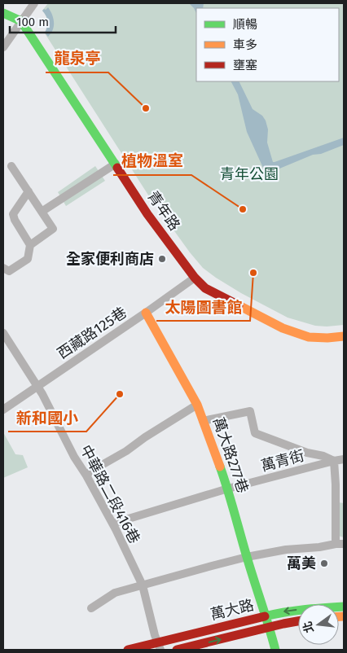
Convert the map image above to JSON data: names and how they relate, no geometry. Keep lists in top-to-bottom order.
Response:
{
  "streets": {
    "street": [
      "青年路",
      "西藏路125巷",
      "萬大路277巷",
      "萬青街",
      "中華路二段416巷",
      "萬大路"
    ]
  },
  "crossings": [
    ["青年路", "西藏路125巷"],
    ["西藏路125巷", "萬大路277巷"],
    ["西藏路125巷", "中華路二段416巷"],
    ["萬大路277巷", "萬青街"],
    ["萬大路277巷", "萬大路"],
    ["萬青街", "中華路二段416巷"],
    ["中華路二段416巷", "萬大路"]
  ],
  "parks": ["青年公園"],
  "places": [
    "龍泉亭",
    "植物溫室",
    "全家便利商店",
    "太陽圖書館",
    "新和國小",
    "萬美"
  ],
  "legend": ["順暢", "車多", "壅塞"],
  "scale_bar": "100 m",
  "north": "left"
}
